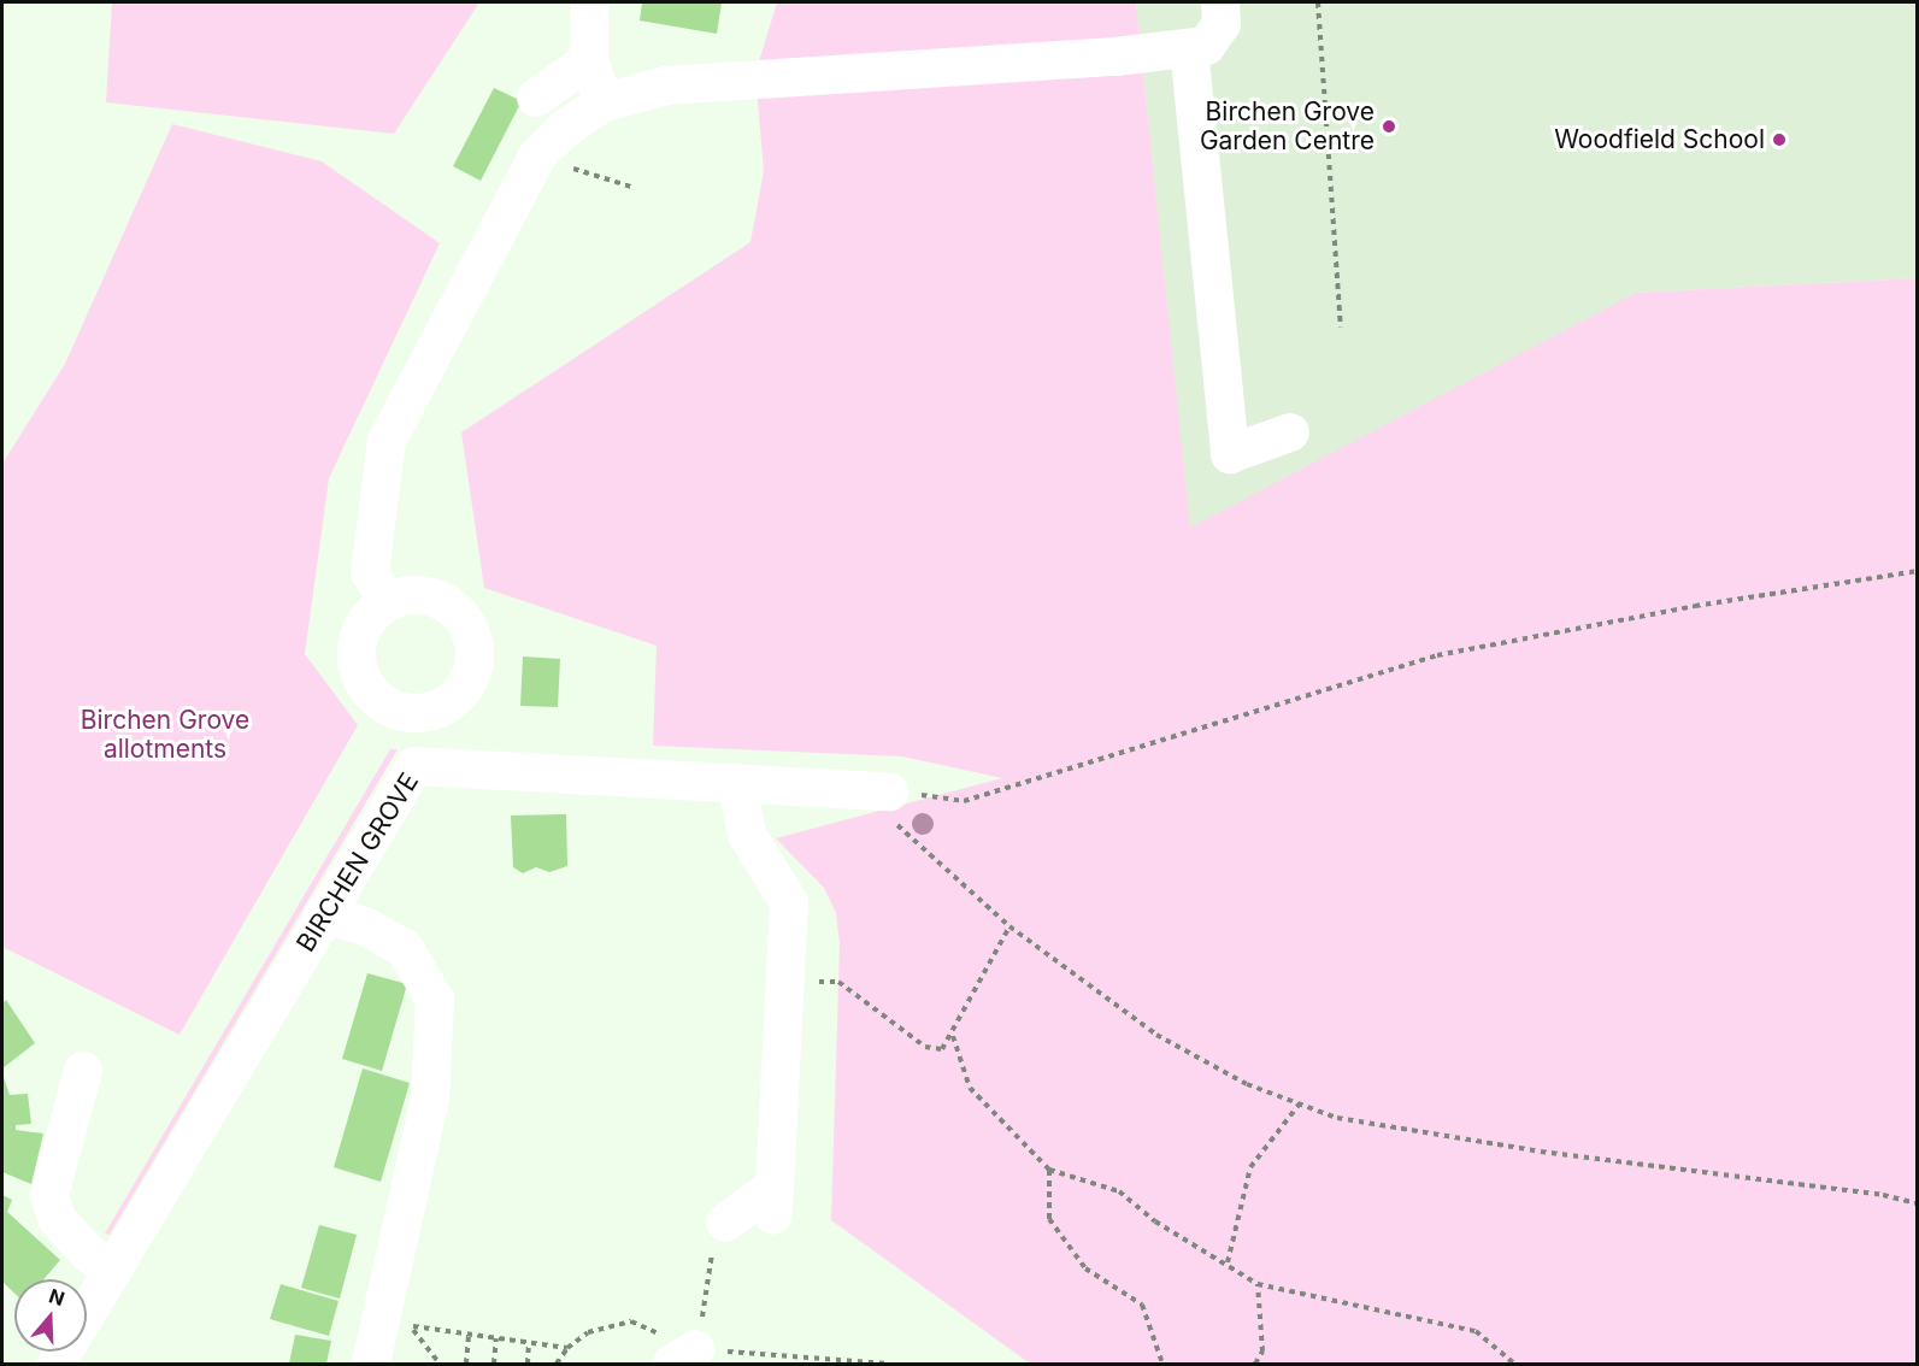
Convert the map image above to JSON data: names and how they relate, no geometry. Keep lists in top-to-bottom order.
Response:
{
  "streets": {
    "street": ["BIRCHEN GROVE"]
  },
  "parks": ["Birchen Grove allotments"],
  "places": ["Birchen Grove Garden Centre", "Woodfield School"],
  "north": "top"
}
